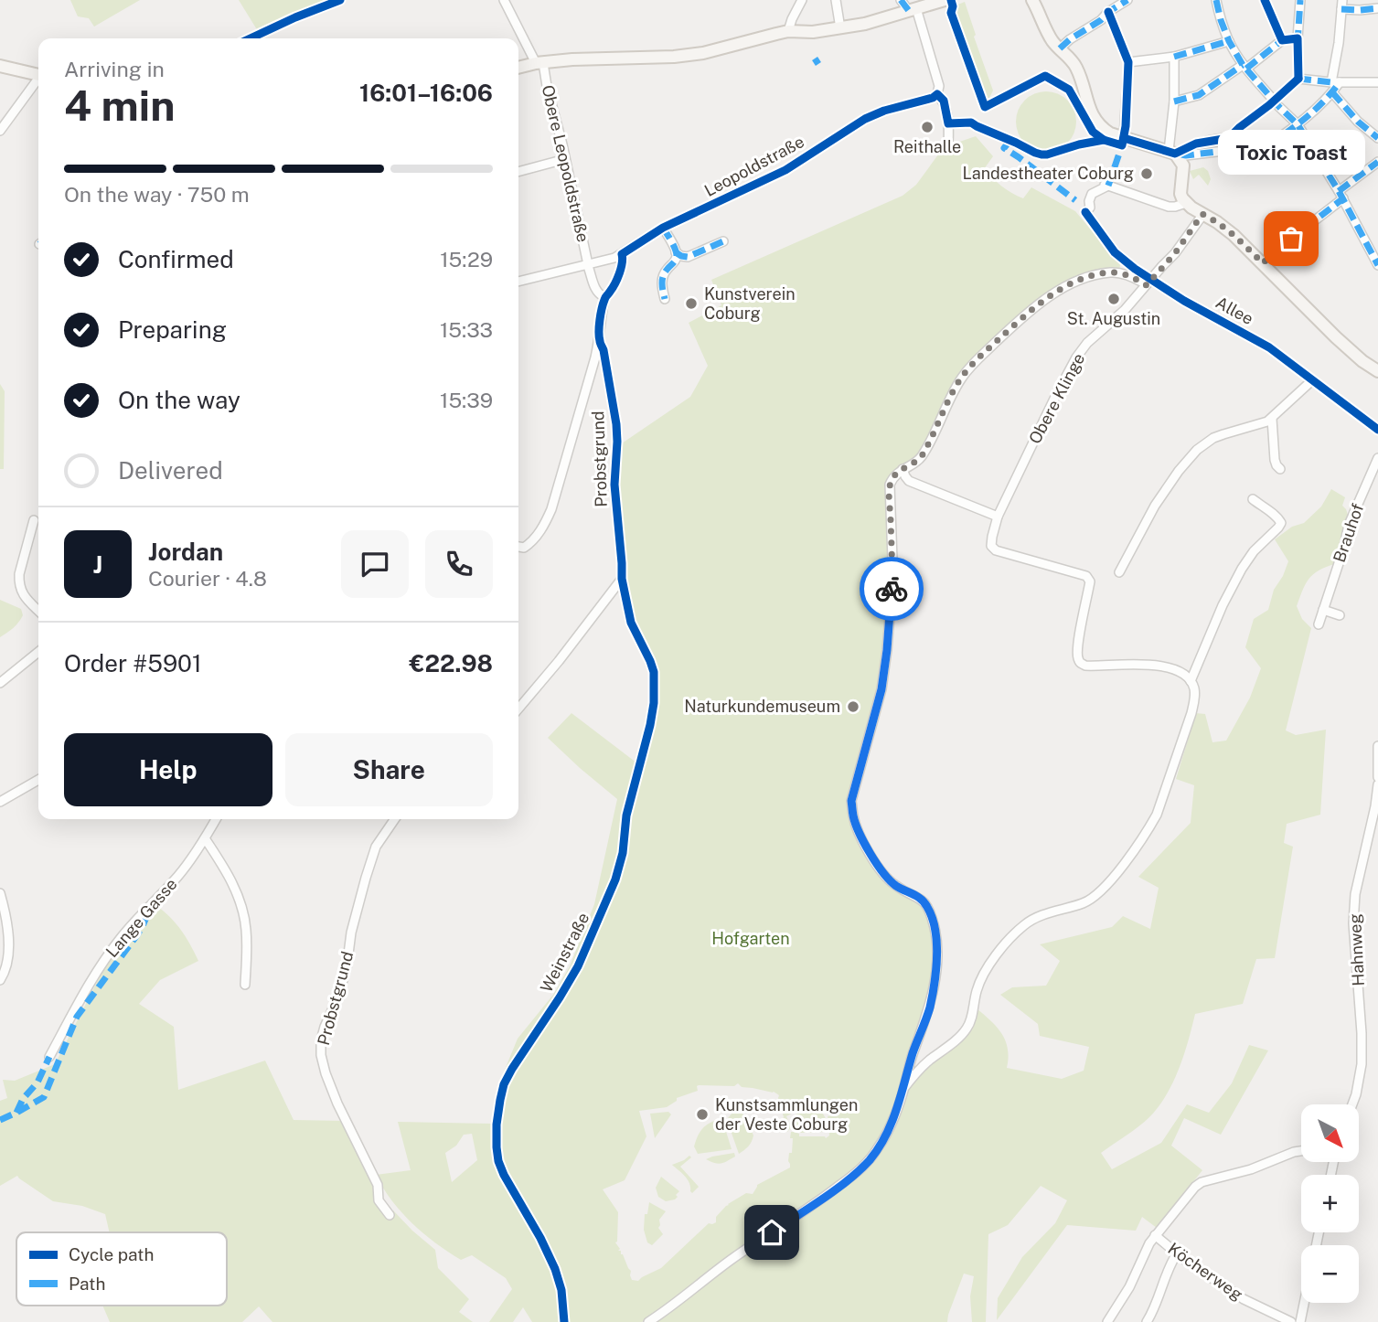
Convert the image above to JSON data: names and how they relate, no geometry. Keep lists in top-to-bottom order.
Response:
{
  "streets": {
    "street": [
      "Obere Leopoldstraße",
      "Leopoldstraße",
      "Allee",
      "Obere Klinge",
      "Probstgrund",
      "Brauhof",
      "Lange Gasse",
      "Hahnweg",
      "Weinstraße",
      "Köcherweg"
    ]
  },
  "crossings": [
    ["Obere Leopoldstraße", "Leopoldstraße"],
    ["Obere Leopoldstraße", "Probstgrund"],
    ["Probstgrund", "Weinstraße"]
  ],
  "parks": ["Hofgarten"],
  "places": [
    "Reithalle",
    "Landestheater Coburg",
    "Toxic Toast",
    "St. Augustin",
    "Kunstverein Coburg",
    "Naturkundemuseum",
    "Kunstsammlungen der Veste Coburg"
  ],
  "legend": ["Cycle path", "Path"],
  "north": "bottom right",
  "page": {
    "heading": ["4 min", "Arriving in", "16:01–16:06"],
    "panel": [
      "Jordan",
      "Courier · 4.8",
      "Order #5901",
      "€22.98"
    ],
    "bubble": "Toxic Toast",
    "bar": "On the way · 750 m",
    "list": [
      ["Confirmed", "15:29"],
      ["Preparing", "15:33"],
      ["On the way", "15:39"],
      "Delivered"
    ],
    "round": "J",
    "buttons": ["Help", "Share"],
    "map_buttons": ["+", "−"]
  }
}
